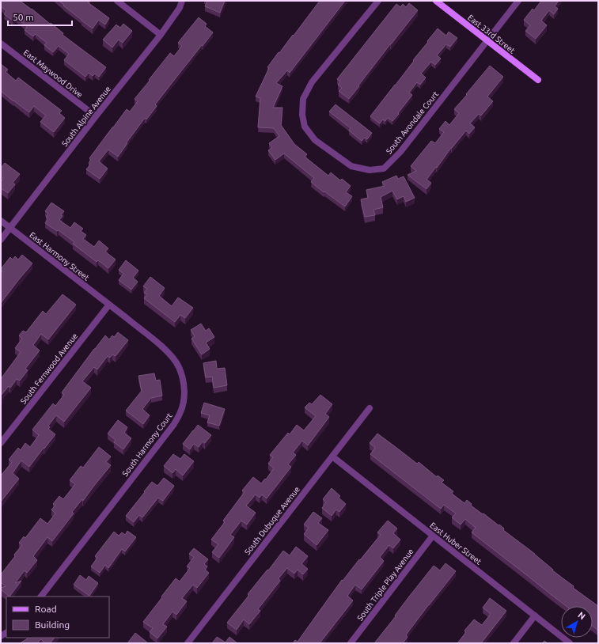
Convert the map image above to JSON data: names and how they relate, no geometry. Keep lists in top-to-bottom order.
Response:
{
  "streets": {
    "street": [
      "East 33rd Street",
      "East Maywood Drive",
      "South Alpine Avenue",
      "South Avondale Court",
      "East Harmony Street",
      "South Fernwood Avenue",
      "South Harmony Court",
      "South Dubuque Avenue",
      "East Huber Street",
      "South Triple Play Avenue"
    ]
  },
  "crossings": [
    ["East 33rd Street", "South Avondale Court"],
    ["East Maywood Drive", "South Alpine Avenue"],
    ["South Alpine Avenue", "East Harmony Street"],
    ["East Harmony Street", "South Fernwood Avenue"],
    ["East Harmony Street", "South Harmony Court"],
    ["South Fernwood Avenue", "South Harmony Court"],
    ["South Dubuque Avenue", "East Huber Street"],
    ["East Huber Street", "South Triple Play Avenue"]
  ],
  "legend": ["Road", "Building"],
  "scale_bar": "50 m",
  "north": "top right"
}
